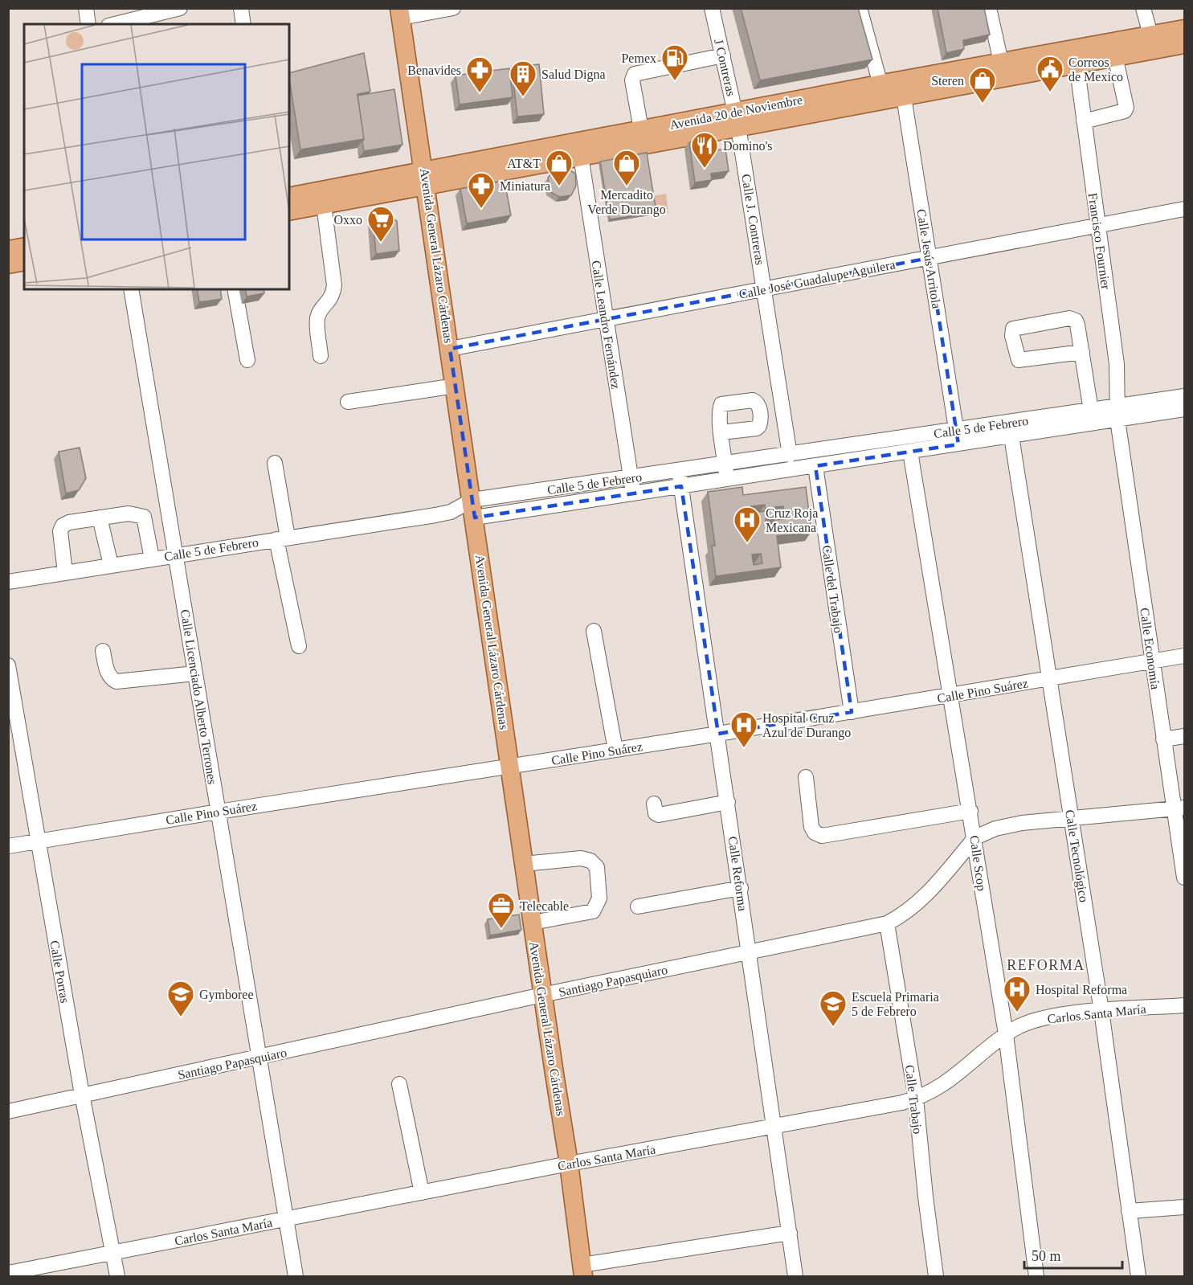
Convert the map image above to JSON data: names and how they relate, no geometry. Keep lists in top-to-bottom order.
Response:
{
  "streets": {
    "main road": ["Avenida 20 de Noviembre", "Avenida General Lázaro Cárdenas"],
    "street": [
      "J Contreras",
      "Calle J. Contreras",
      "Francisco Fournier",
      "Calle Jesús Arritola",
      "Calle José Guadalupe Aguilera",
      "Calle Leandro Fernández",
      "Calle 5 de Febrero",
      "Calle del Trabajo",
      "Calle Economía",
      "Calle Pino Suárez",
      "Calle Licenciado Alberto Terrones",
      "Calle Tecnológico",
      "Calle Scop",
      "Calle Reforma",
      "Calle Porras",
      "Santiago Papasquiaro",
      "Carlos Santa María",
      "Calle Trabajo"
    ]
  },
  "crossings": [
    ["J Contreras", "Avenida 20 de Noviembre"],
    ["J Contreras", "Calle J. Contreras"],
    ["Avenida 20 de Noviembre", "Calle J. Contreras"],
    ["Avenida 20 de Noviembre", "Francisco Fournier"],
    ["Avenida 20 de Noviembre", "Avenida General Lázaro Cárdenas"],
    ["Avenida 20 de Noviembre", "Calle Jesús Arritola"],
    ["Avenida 20 de Noviembre", "Calle Leandro Fernández"],
    ["Calle J. Contreras", "Calle José Guadalupe Aguilera"],
    ["Calle J. Contreras", "Calle 5 de Febrero"],
    ["Francisco Fournier", "Calle José Guadalupe Aguilera"],
    ["Francisco Fournier", "Calle 5 de Febrero"],
    ["Francisco Fournier", "Calle Economía"],
    ["Avenida General Lázaro Cárdenas", "Calle José Guadalupe Aguilera"],
    ["Avenida General Lázaro Cárdenas", "Calle 5 de Febrero"],
    ["Avenida General Lázaro Cárdenas", "Calle Pino Suárez"],
    ["Avenida General Lázaro Cárdenas", "Santiago Papasquiaro"],
    ["Avenida General Lázaro Cárdenas", "Carlos Santa María"],
    ["Calle Jesús Arritola", "Calle José Guadalupe Aguilera"],
    ["Calle Jesús Arritola", "Calle 5 de Febrero"],
    ["Calle José Guadalupe Aguilera", "Calle Leandro Fernández"],
    ["Calle Leandro Fernández", "Calle 5 de Febrero"],
    ["Calle 5 de Febrero", "Calle del Trabajo"],
    ["Calle 5 de Febrero", "Calle Economía"],
    ["Calle 5 de Febrero", "Calle Licenciado Alberto Terrones"],
    ["Calle 5 de Febrero", "Calle Tecnológico"],
    ["Calle 5 de Febrero", "Calle Scop"],
    ["Calle 5 de Febrero", "Calle Reforma"],
    ["Calle del Trabajo", "Calle Pino Suárez"],
    ["Calle Economía", "Calle Pino Suárez"],
    ["Calle Economía", "Santiago Papasquiaro"],
    ["Calle Pino Suárez", "Calle Licenciado Alberto Terrones"],
    ["Calle Pino Suárez", "Calle Tecnológico"],
    ["Calle Pino Suárez", "Calle Scop"],
    ["Calle Pino Suárez", "Calle Reforma"],
    ["Calle Pino Suárez", "Calle Porras"],
    ["Calle Licenciado Alberto Terrones", "Santiago Papasquiaro"],
    ["Calle Licenciado Alberto Terrones", "Carlos Santa María"],
    ["Calle Tecnológico", "Santiago Papasquiaro"],
    ["Calle Tecnológico", "Carlos Santa María"],
    ["Calle Scop", "Santiago Papasquiaro"],
    ["Calle Scop", "Carlos Santa María"],
    ["Calle Reforma", "Santiago Papasquiaro"],
    ["Calle Reforma", "Carlos Santa María"],
    ["Calle Porras", "Santiago Papasquiaro"],
    ["Calle Porras", "Carlos Santa María"],
    ["Santiago Papasquiaro", "Calle Trabajo"],
    ["Carlos Santa María", "Calle Trabajo"]
  ],
  "districts": ["REFORMA"],
  "places": {
    "fuel station": ["Pemex"],
    "public building": ["Correos de Mexico"],
    "pharmacy": ["Benavides", "Miniatura"],
    "building": ["Salud Digna"],
    "shop": ["Steren", "AT&T", "Mercadito Verde Durango"],
    "restaurant": ["Domino's"],
    "supermarket": ["Oxxo"],
    "hospital": ["Cruz Roja Mexicana", "Hospital Cruz Azul de Durango", "Hospital Reforma"],
    "office": ["Telecable"],
    "school or university": ["Gymboree", "Escuela Primaria 5 de Febrero"]
  },
  "scale_bar": "50 m"
}
